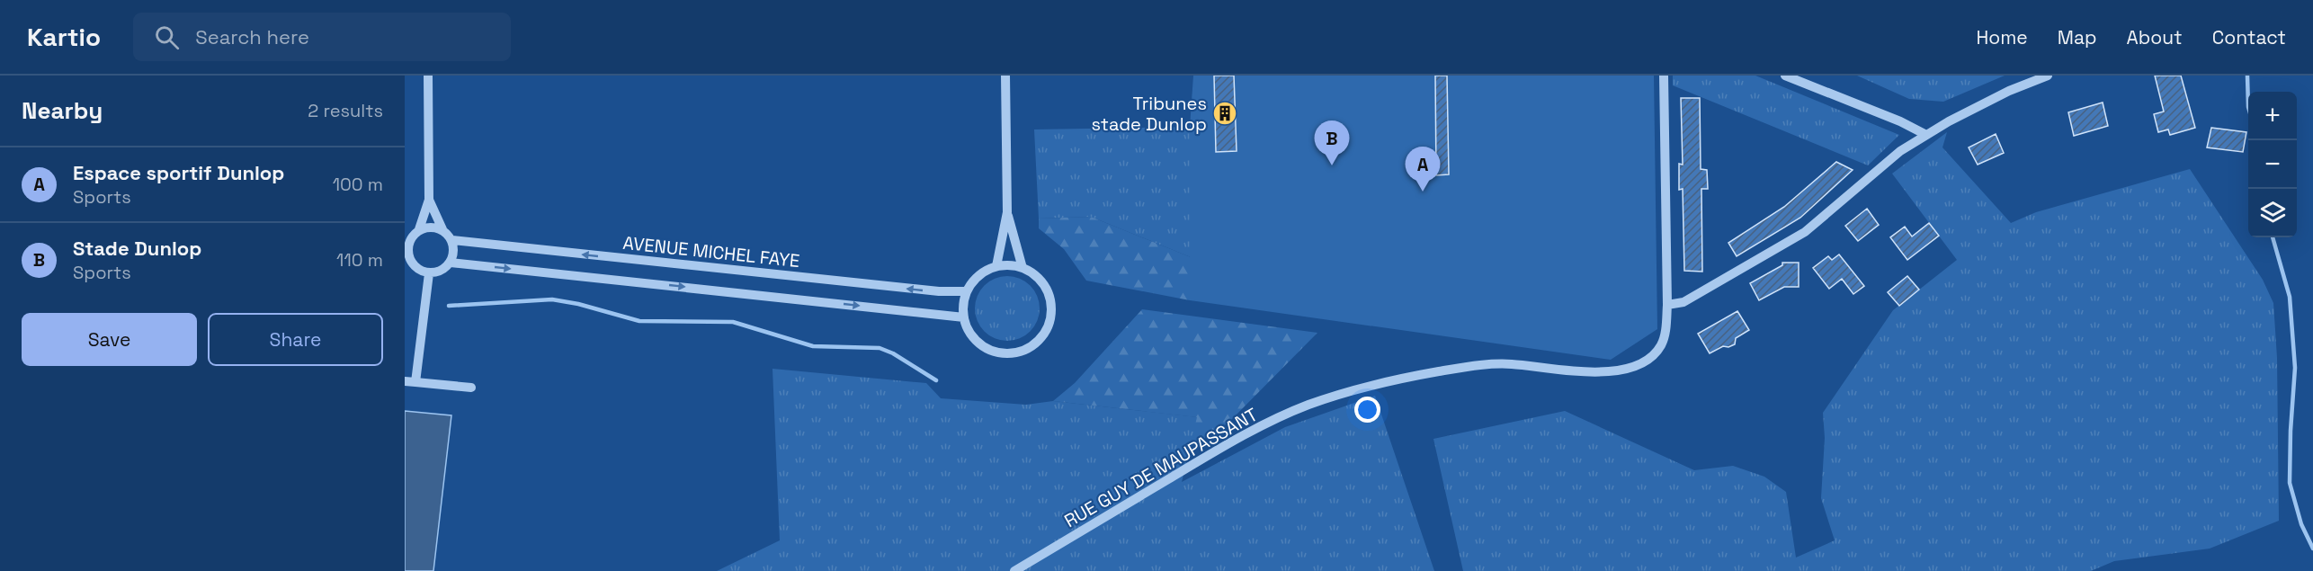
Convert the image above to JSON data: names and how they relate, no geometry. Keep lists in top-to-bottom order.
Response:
{
  "streets": {
    "street": ["AVENUE MICHEL FAYE", "RUE GUY DE MAUPASSANT"]
  },
  "places": {
    "building": ["Tribunes stade Dunlop"]
  },
  "page": {
    "header": "Kartio",
    "search": "Search here",
    "nav": [
      "Home",
      "Map",
      "About",
      "Contact"
    ],
    "heading": ["Nearby", "2 results"],
    "map_buttons": ["+", "−"],
    "pins": ["B", "A"],
    "list": [
      {
        "mark": "A",
        "name": "Espace sportif Dunlop",
        "note": "Sports",
        "value": "100 m"
      },
      {
        "mark": "B",
        "name": "Stade Dunlop",
        "note": "Sports",
        "value": "110 m"
      }
    ],
    "buttons": ["Save", "Share"]
  }
}
